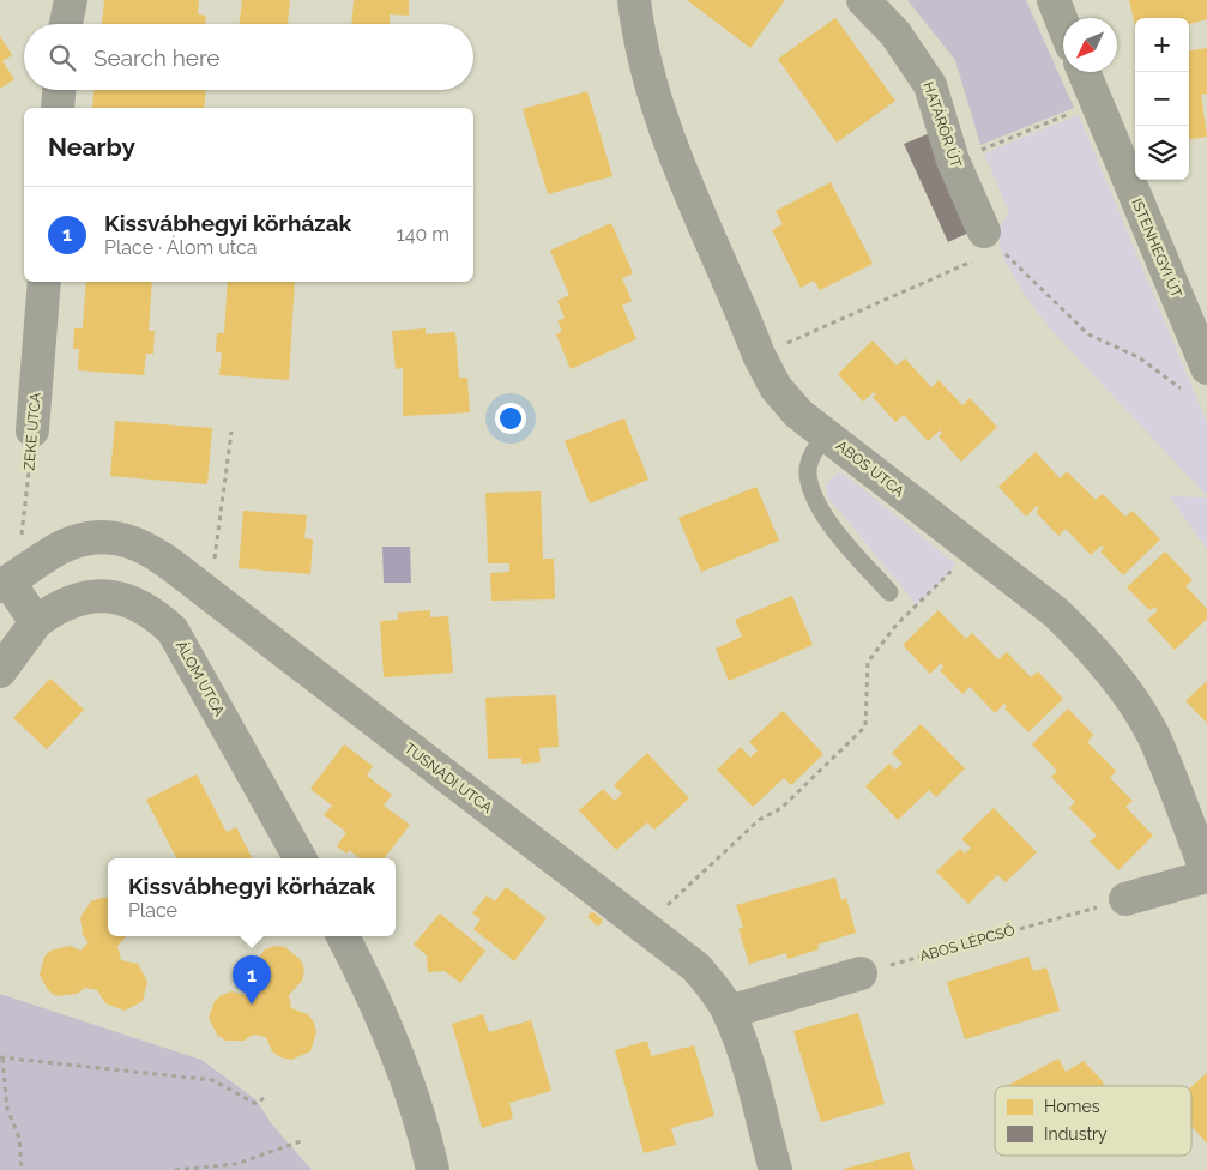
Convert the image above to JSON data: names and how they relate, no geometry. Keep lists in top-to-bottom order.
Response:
{
  "streets": {
    "street": [
      "HATÁRŐR ÚT",
      "ISTENHEGYI ÚT",
      "ZEKE UTCA",
      "ABOS UTCA",
      "ÁLOM UTCA",
      "TUSNÁDI UTCA"
    ],
    "path": ["ABOS LÉPCSŐ"]
  },
  "crossings": [
    ["ZEKE UTCA", "TUSNÁDI UTCA"]
  ],
  "legend": ["Homes", "Industry"],
  "north": "bottom left",
  "page": {
    "map_buttons": ["+", "−"],
    "search": "Search here",
    "heading": "Nearby",
    "list": [
      {
        "mark": "1",
        "name": "Kissvábhegyi körházak",
        "note": "Place · Álom utca",
        "value": "140 m"
      }
    ],
    "popup": ["Kissvábhegyi körházak", "Place"],
    "pins": "1"
  }
}
